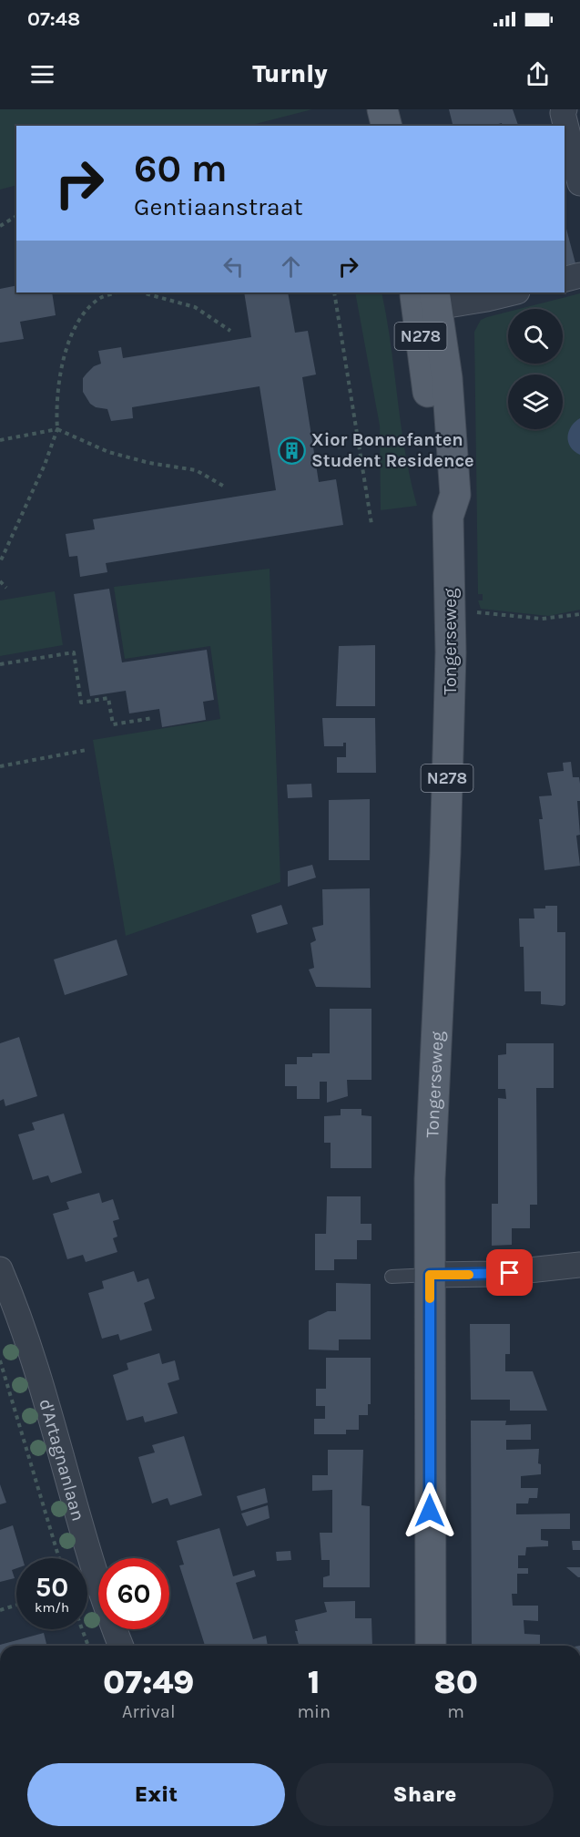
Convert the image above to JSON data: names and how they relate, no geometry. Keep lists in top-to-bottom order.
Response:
{
  "streets": {
    "main road": ["N278", "Tongerseweg"],
    "street": ["d'Artagnanlaan"]
  },
  "places": {
    "building": ["Xior Bonnefanten Student Residence"]
  },
  "page": {
    "status": "07:48",
    "header": "Turnly",
    "turn": ["60 m", "Gentiaanstraat"],
    "speed": "50 km/h",
    "limit": "60",
    "eta": [
      "07:49",
      "Arrival",
      "1",
      "min",
      "80",
      "m"
    ],
    "buttons": ["Exit", "Share"]
  }
}
